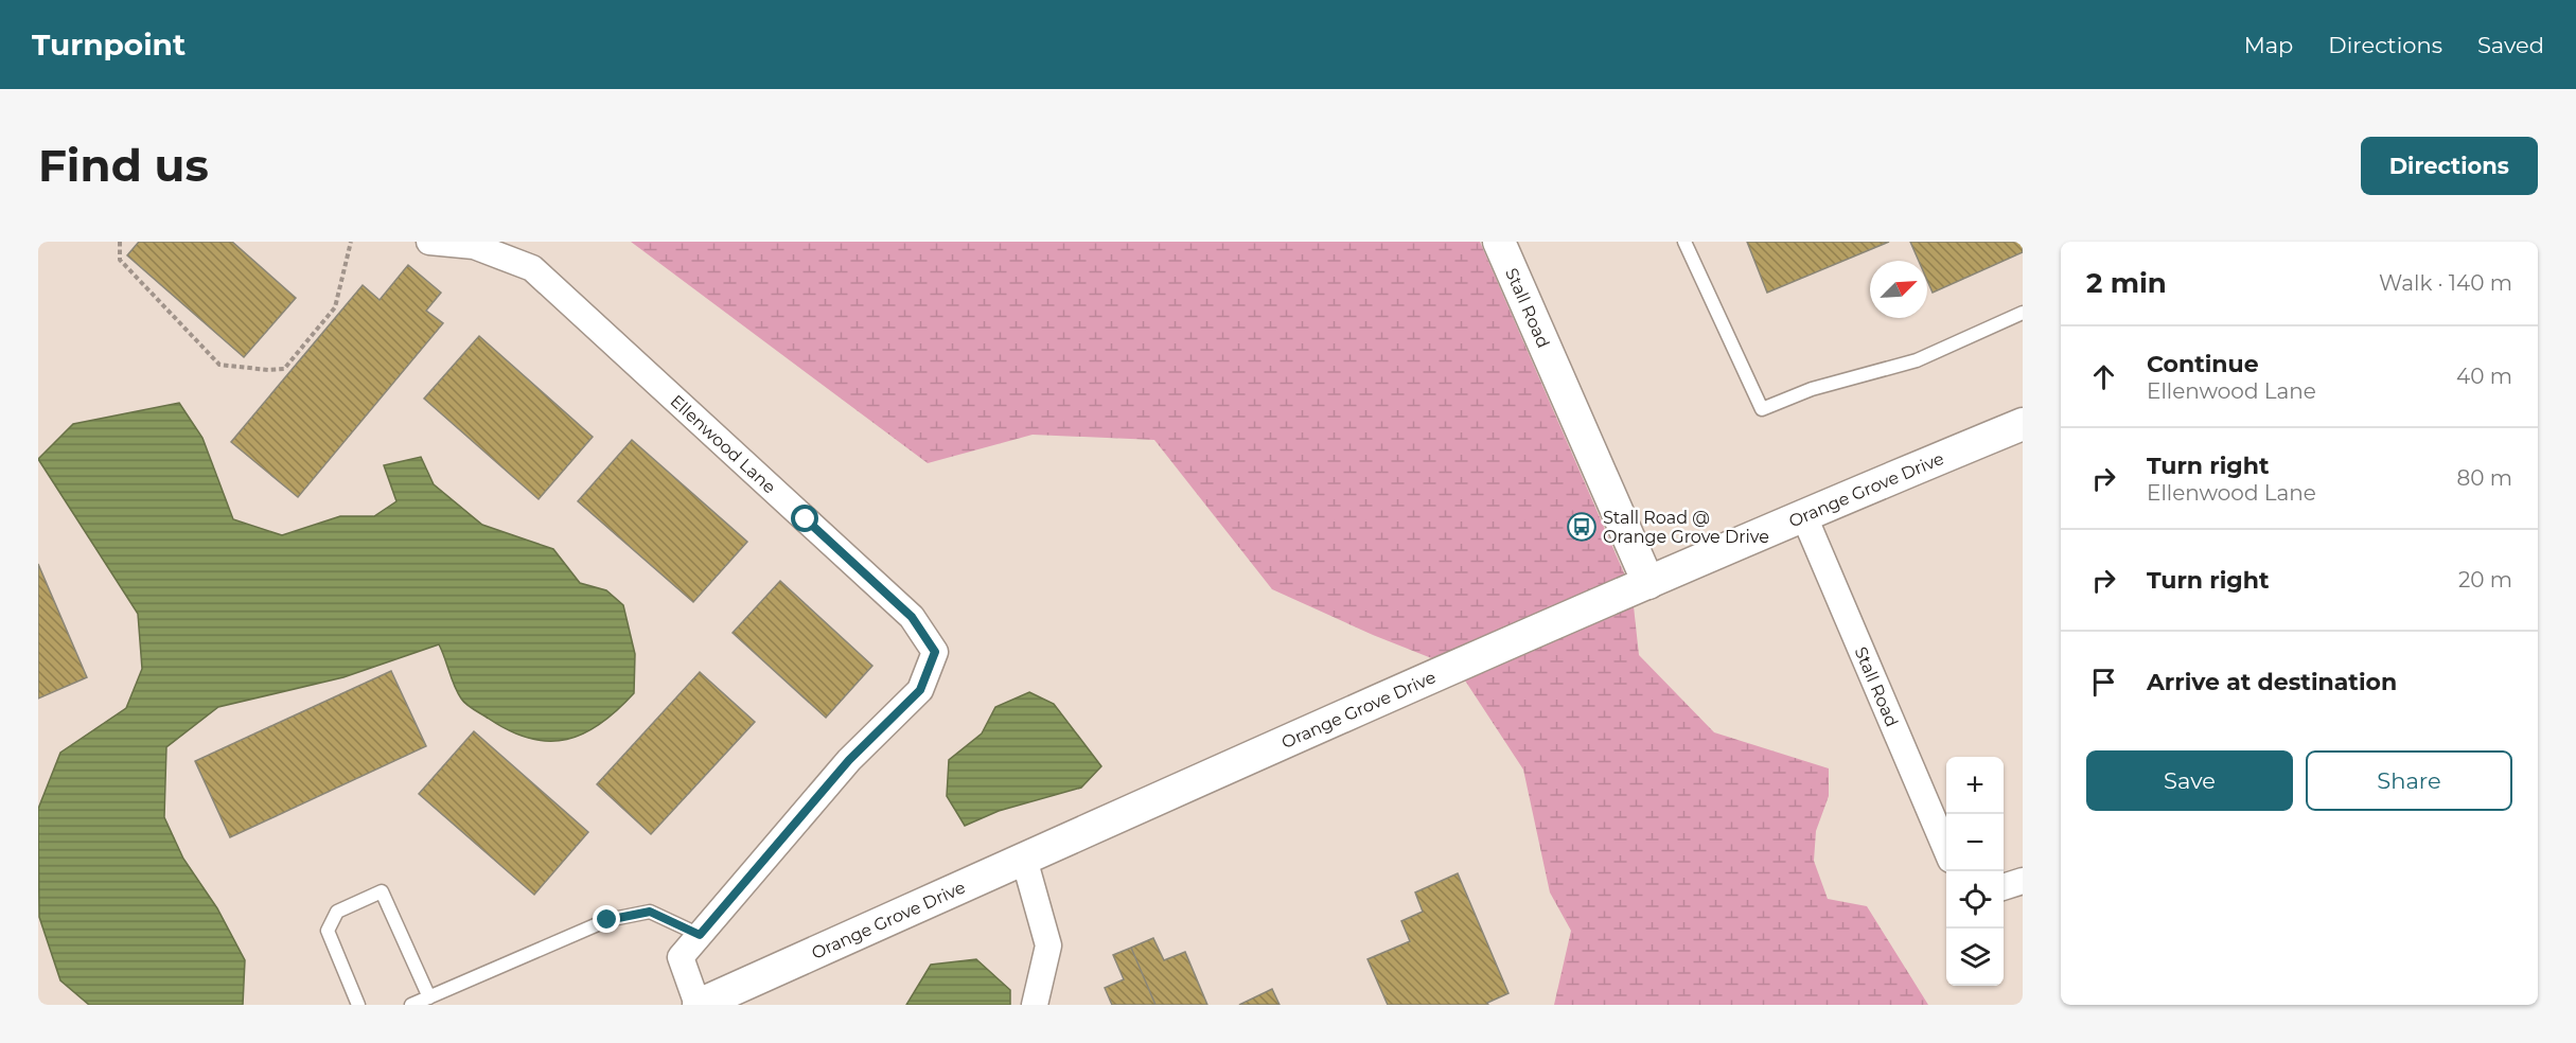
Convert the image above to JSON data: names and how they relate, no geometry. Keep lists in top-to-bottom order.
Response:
{
  "streets": {
    "street": ["Stall Road", "Ellenwood Lane", "Orange Grove Drive"]
  },
  "crossings": [
    ["Stall Road", "Orange Grove Drive"],
    ["Ellenwood Lane", "Orange Grove Drive"]
  ],
  "places": {
    "bus stop": ["Stall Road @ Orange Grove Drive"]
  },
  "north": "top right",
  "page": {
    "header": "Turnpoint",
    "nav": ["Map", "Directions", "Saved"],
    "buttons": [
      "Directions",
      ["Save", "Share"]
    ],
    "title": "Find us",
    "heading": ["2 min", "Walk · 140 m"],
    "list": [
      ["Continue", "Ellenwood Lane", "40 m"],
      ["Turn right", "Ellenwood Lane", "80 m"],
      ["Turn right", "20 m"],
      "Arrive at destination"
    ],
    "map_buttons": ["+", "−"]
  }
}
